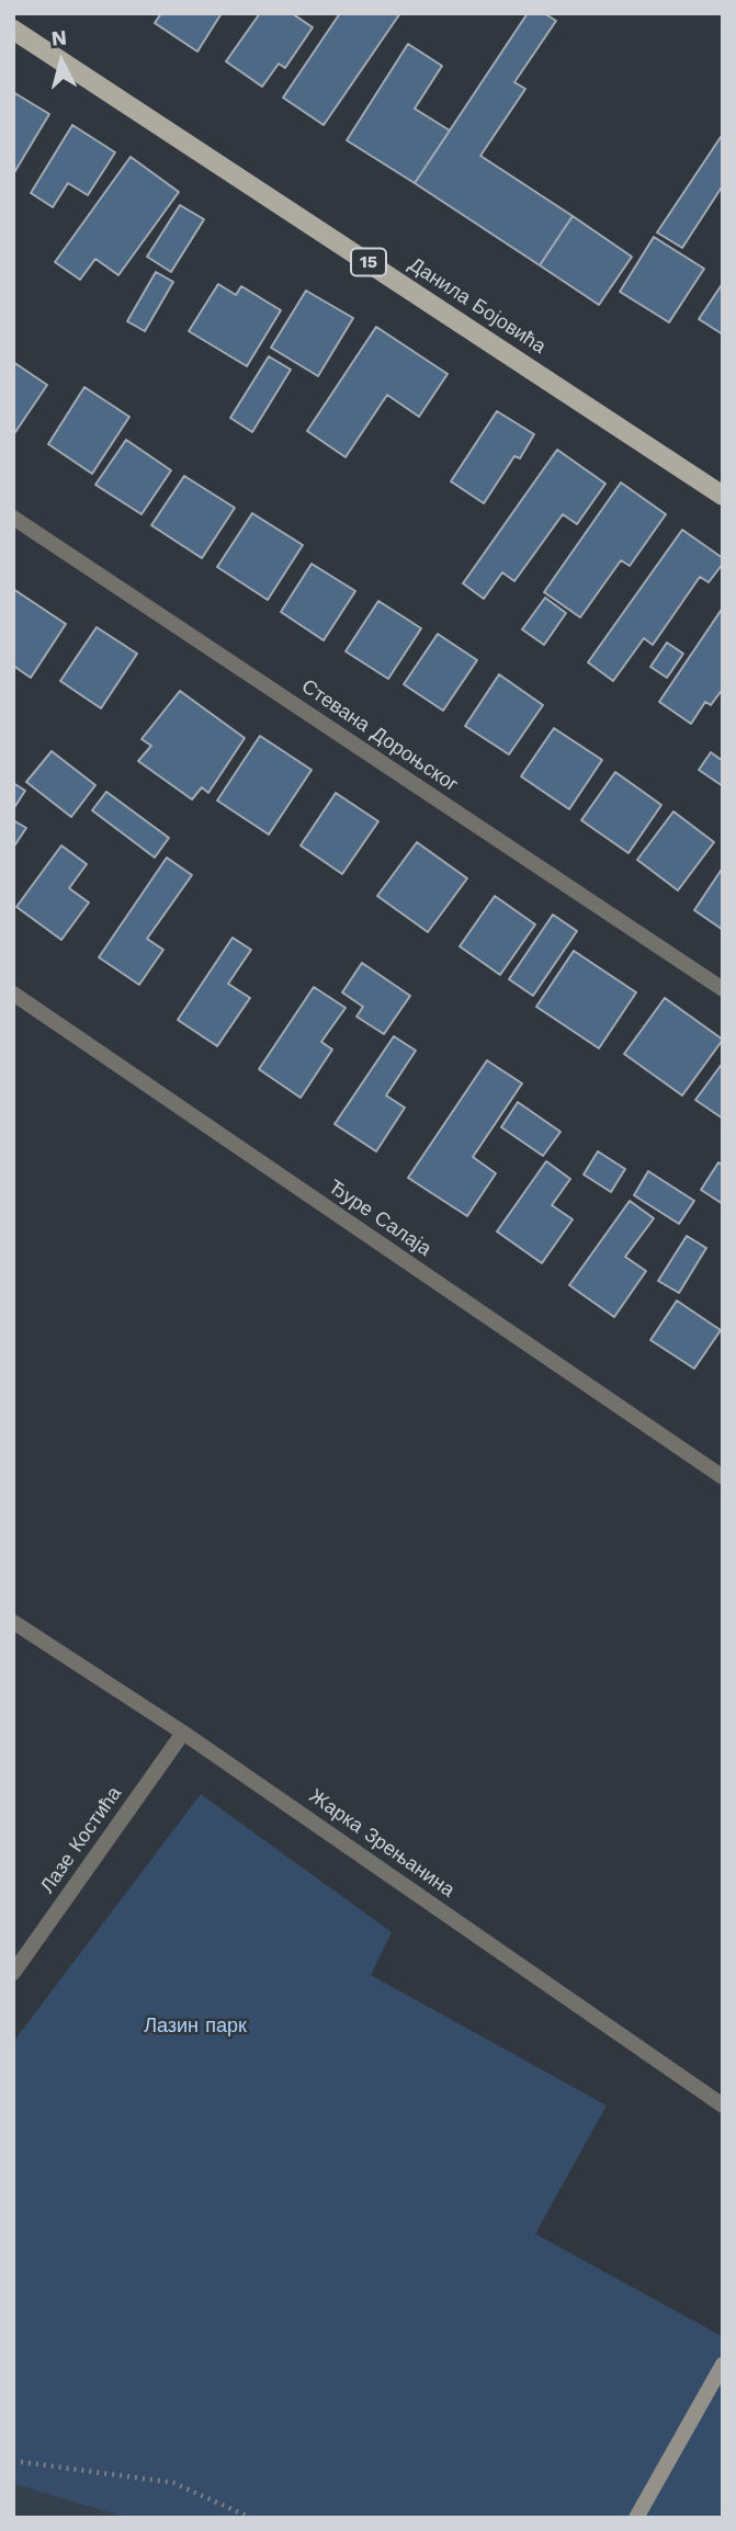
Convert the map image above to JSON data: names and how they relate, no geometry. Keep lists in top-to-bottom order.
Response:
{
  "streets": {
    "main road": ["15", "Данила Бојовића"],
    "street": [
      "Стевана Дороњског",
      "Ђуре Салаја",
      "Лазе Костића",
      "Жарка Зрењанина"
    ]
  },
  "crossings": [
    ["Лазе Костића", "Жарка Зрењанина"]
  ],
  "parks": ["Лазин парк"],
  "north": "top"
}
